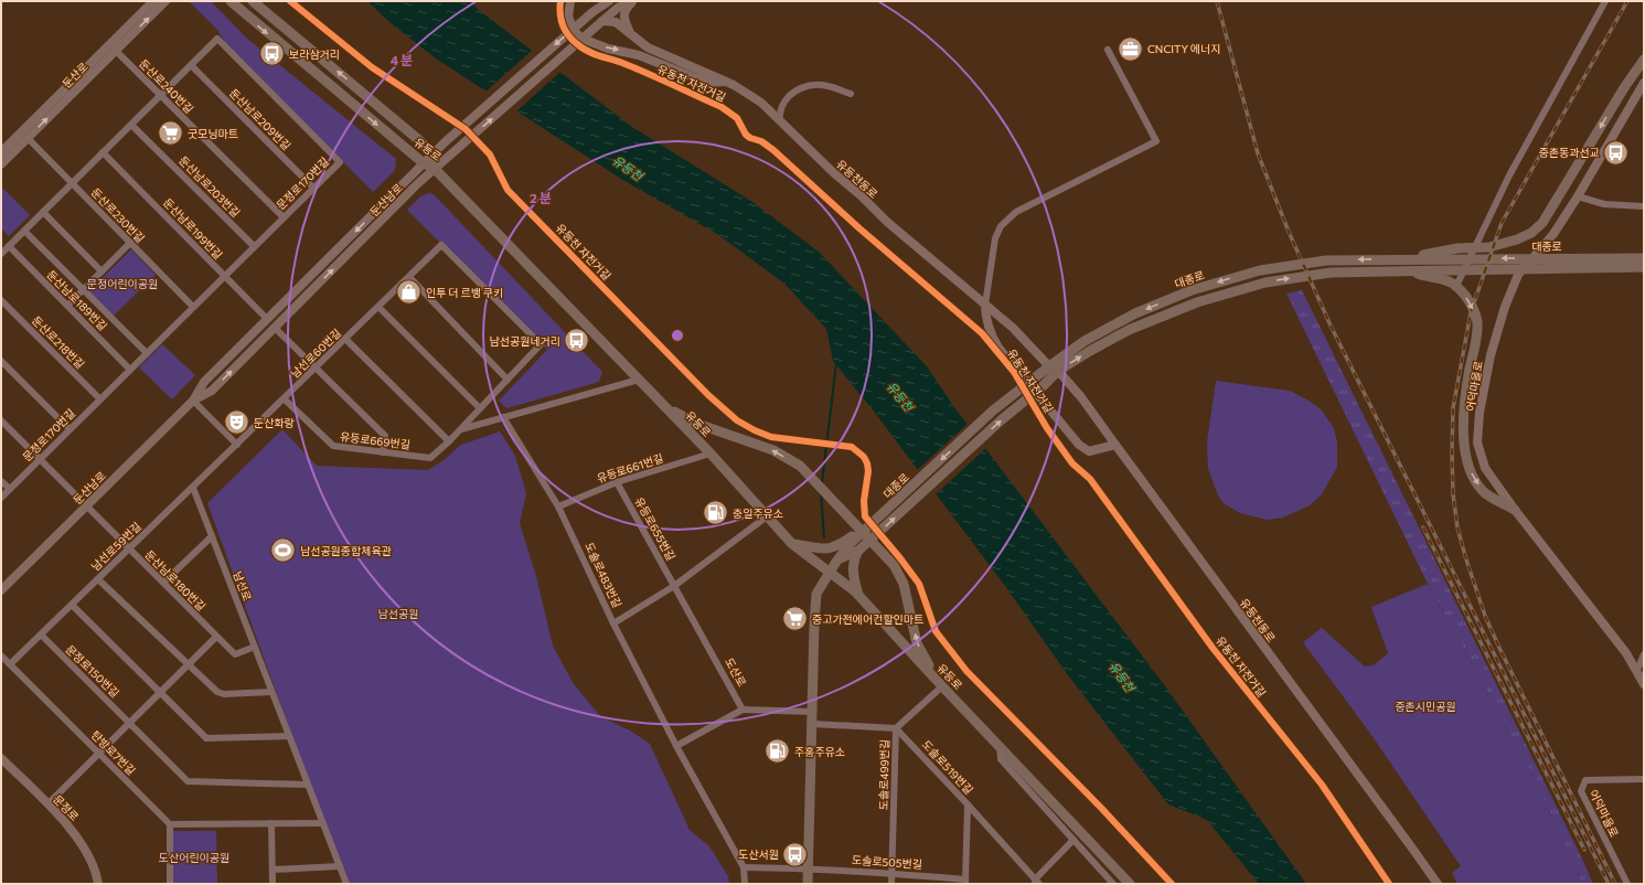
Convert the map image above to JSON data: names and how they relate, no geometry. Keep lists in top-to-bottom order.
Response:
{
  "streets": {
    "main road": [
      "둔산로",
      "유등로",
      "유등천동로",
      "둔산남로",
      "대종로",
      "어덕마을로",
      "문정로"
    ],
    "street": [
      "둔산로240번길",
      "둔산남로209번길",
      "문정로170번길",
      "둔산남로203번길",
      "둔산로230번길",
      "둔산남로199번길",
      "둔산남로189번길",
      "둔산로218번길",
      "남선로60번길",
      "유등로669번길",
      "유등로661번길",
      "유등로655번길",
      "남선로59번길",
      "도솔로483번길",
      "둔산남로180번길",
      "남선로",
      "문정로150번길",
      "도산로",
      "탄방로7번길",
      "도솔로519번길",
      "도솔로499번길",
      "도솔로505번길"
    ],
    "cycle path": ["유동천 자전거길", "유등천 자전거길"]
  },
  "crossings": [
    ["둔산로", "둔산로240번길"],
    ["둔산로", "둔산로230번길"],
    ["둔산로240번길", "문정로170번길"],
    ["둔산남로209번길", "문정로170번길"],
    ["유등로", "둔산남로"],
    ["유등로", "대종로"],
    ["유등로", "유등로669번길"],
    ["유등로", "유등로661번길"],
    ["유등로", "도솔로499번길"],
    ["유등천동로", "둔산남로"],
    ["유등천동로", "대종로"],
    ["문정로170번길", "둔산남로203번길"],
    ["문정로170번길", "둔산로230번길"],
    ["문정로170번길", "둔산남로199번길"],
    ["문정로170번길", "둔산남로189번길"],
    ["문정로170번길", "둔산로218번길"],
    ["문정로170번길", "둔산남로180번길"],
    ["둔산남로", "둔산남로199번길"],
    ["둔산남로", "둔산남로180번길"],
    ["남선로60번길", "유등로669번길"],
    ["남선로60번길", "남선로59번길"],
    ["유등로669번길", "도솔로483번길"],
    ["유등로661번길", "유등로655번길"],
    ["유등로661번길", "도솔로483번길"],
    ["유등로655번길", "도산로"],
    ["남선로59번길", "둔산남로180번길"],
    ["남선로59번길", "남선로"],
    ["남선로59번길", "문정로150번길"],
    ["남선로59번길", "탄방로7번길"],
    ["도솔로483번길", "도솔로505번길"],
    ["둔산남로180번길", "남선로"],
    ["도솔로519번길", "도솔로499번길"],
    ["도솔로519번길", "도솔로505번길"],
    ["도솔로499번길", "도솔로505번길"]
  ],
  "water": ["유등천"],
  "parks": [
    "문정어린이공원",
    "남선공원",
    "중촌시민공원",
    "도산어린이공원"
  ],
  "places": {
    "office": ["CNCITY 에너지"],
    "bus stop": [
      "보라삼거리",
      "중촌동과선교",
      "남선공원네거리",
      "도산서원"
    ],
    "supermarket": ["굿모닝마트", "중고가전에어컨할인마트"],
    "shop": ["인투 더 르뱅 쿠키"],
    "theatre": ["둔산화랑"],
    "fuel station": ["충일주유소", "주홍주유소"],
    "sports": ["남선공원종합체육관"]
  },
  "rings": ["4 분", "2 분"]
}
